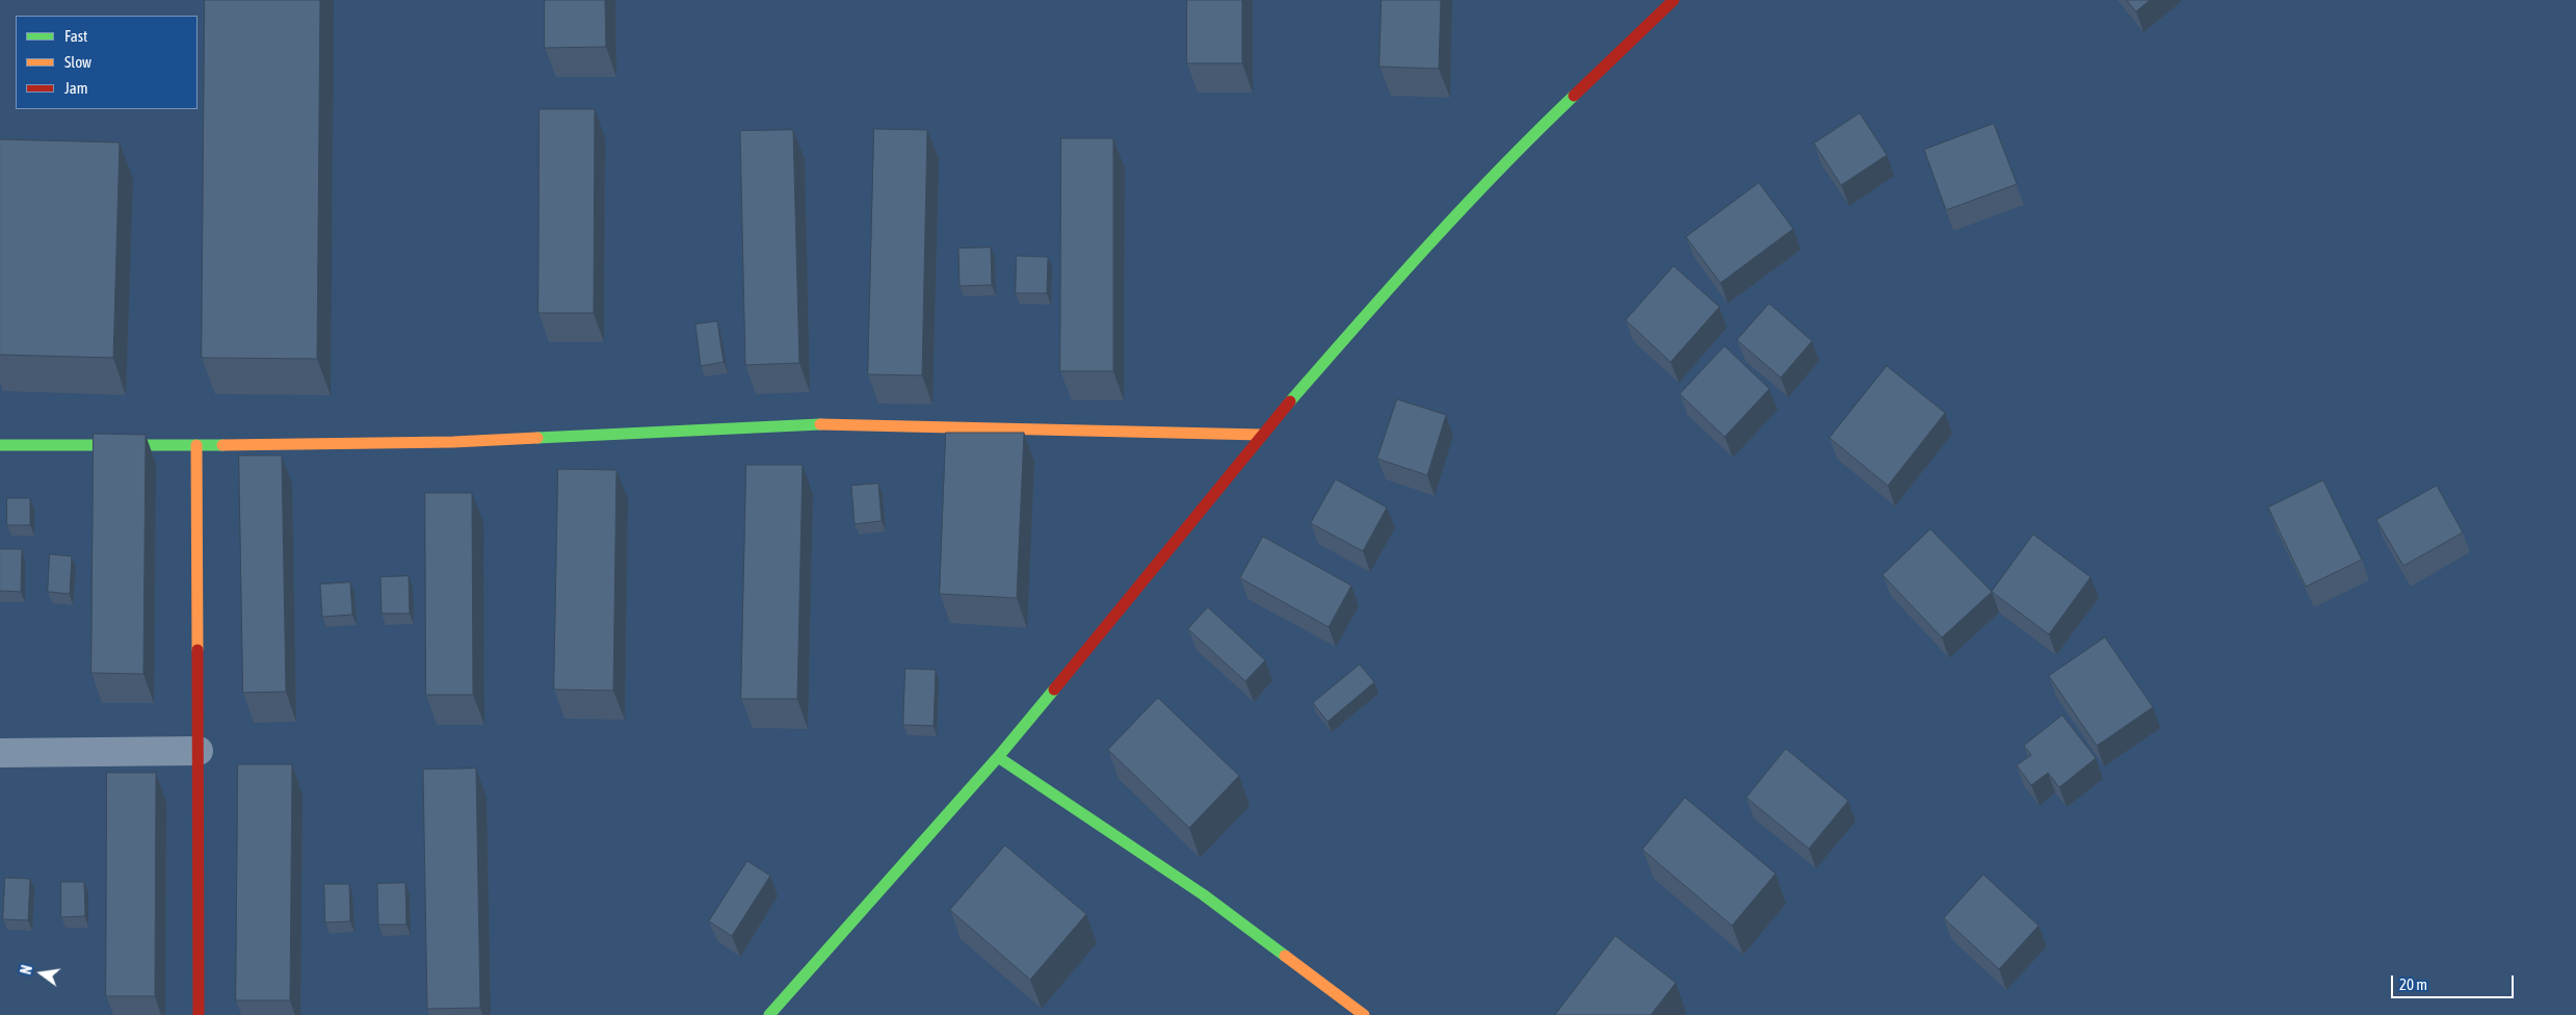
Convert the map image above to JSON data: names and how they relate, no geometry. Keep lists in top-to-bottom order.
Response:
{
  "legend": ["Fast", "Slow", "Jam"],
  "scale_bar": "20 m",
  "north": "left"
}
